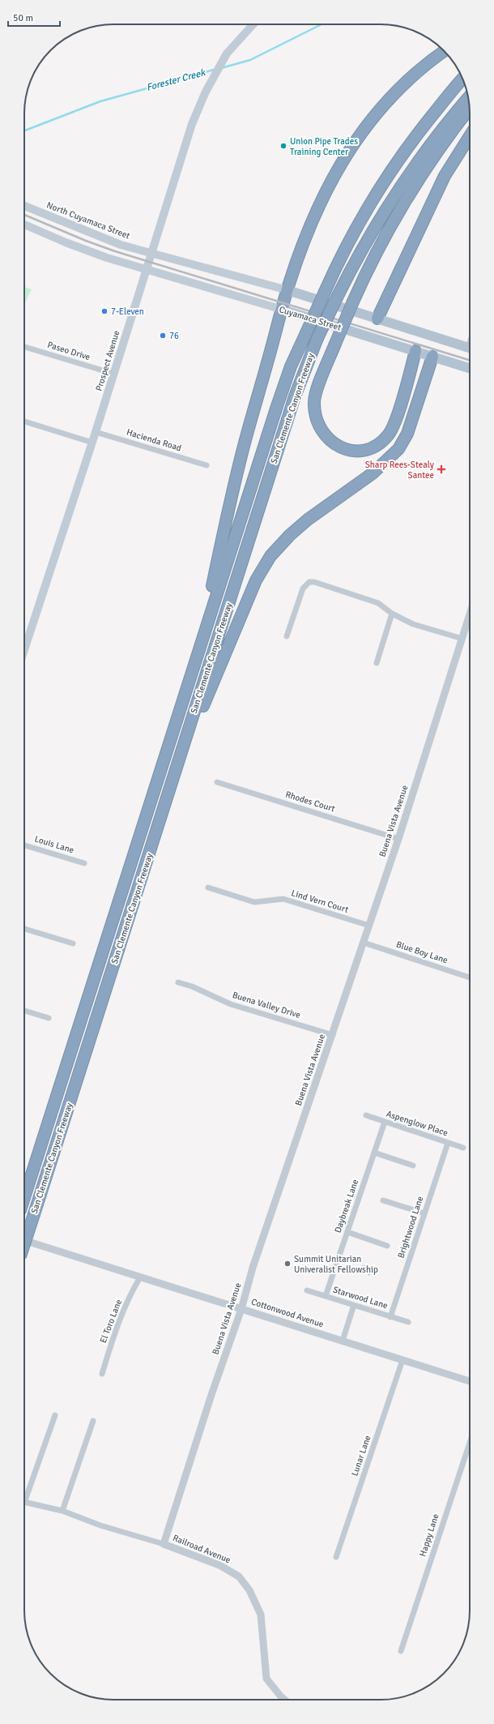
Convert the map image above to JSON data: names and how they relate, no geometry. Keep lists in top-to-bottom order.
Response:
{
  "streets": {
    "highway": ["San Clemente Canyon Freeway"],
    "main road": ["North Cuyamaca Street", "Cuyamaca Street", "Prospect Avenue"],
    "street": [
      "Paseo Drive",
      "Hacienda Road",
      "Rhodes Court",
      "Buena Vista Avenue",
      "Louis Lane",
      "Lind Vern Court",
      "Blue Boy Lane",
      "Buena Valley Drive",
      "Aspenglow Place",
      "Daybreak Lane",
      "Brightwood Lane",
      "Starwood Lane",
      "Cottonwood Avenue",
      "El Toro Lane",
      "Lunar Lane",
      "Happy Lane",
      "Railroad Avenue"
    ]
  },
  "crossings": [
    ["North Cuyamaca Street", "Prospect Avenue"],
    ["Cuyamaca Street", "Prospect Avenue"],
    ["Paseo Drive", "Prospect Avenue"],
    ["Prospect Avenue", "Hacienda Road"],
    ["Rhodes Court", "Buena Vista Avenue"],
    ["Buena Vista Avenue", "Lind Vern Court"],
    ["Buena Vista Avenue", "Blue Boy Lane"],
    ["Buena Vista Avenue", "Buena Valley Drive"],
    ["Buena Vista Avenue", "Cottonwood Avenue"],
    ["Buena Vista Avenue", "Railroad Avenue"],
    ["Aspenglow Place", "Daybreak Lane"],
    ["Aspenglow Place", "Brightwood Lane"],
    ["Daybreak Lane", "Starwood Lane"],
    ["Brightwood Lane", "Starwood Lane"],
    ["Cottonwood Avenue", "El Toro Lane"],
    ["Cottonwood Avenue", "Lunar Lane"]
  ],
  "water": ["Forester Creek"],
  "places": {
    "other": [
      "Union Pipe Trades Training Center",
      "7-Eleven",
      "76",
      "Summit Unitarian Univeralist Fellowship"
    ],
    "health": ["Sharp Rees-Stealy Santee"]
  },
  "scale_bar": "50 m"
}
